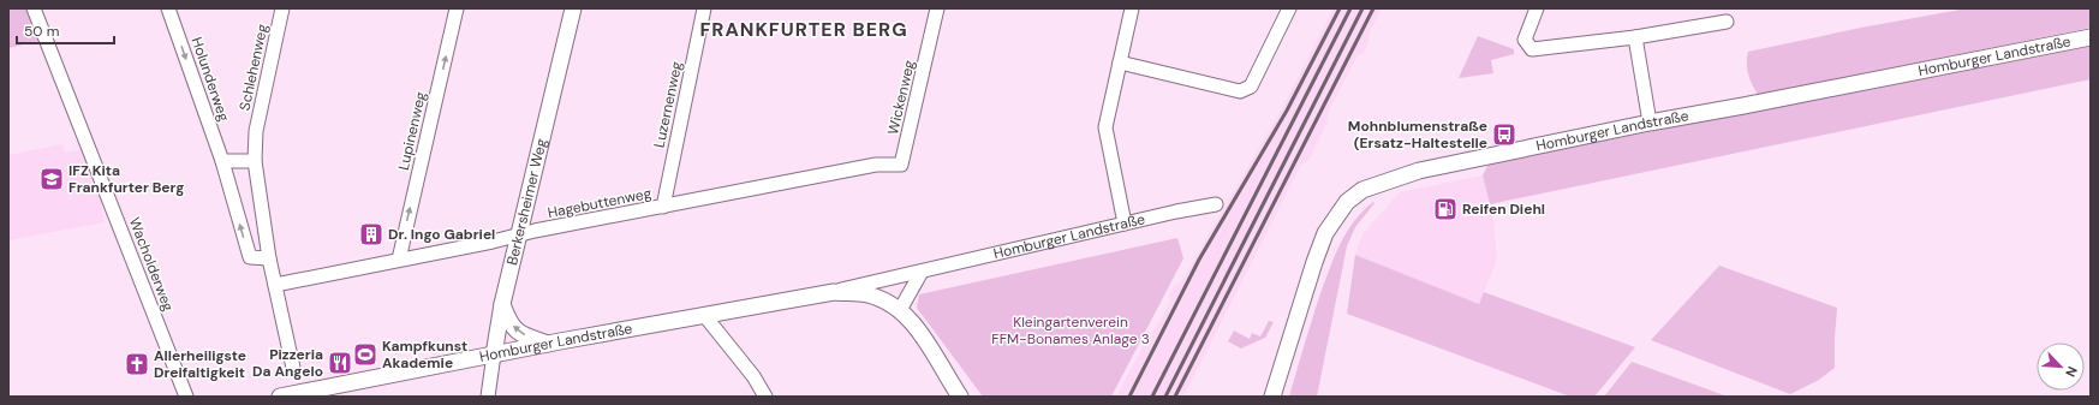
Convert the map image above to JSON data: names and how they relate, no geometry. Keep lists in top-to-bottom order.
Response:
{
  "streets": {
    "street": [
      "Homburger Landstraße",
      "Schlehenweg",
      "Holunderweg",
      "Wickenweg",
      "Luzernenweg",
      "Lupinenweg",
      "Berkersheimer Weg",
      "Hagebuttenweg",
      "Wacholderweg"
    ]
  },
  "crossings": [
    ["Homburger Landstraße", "Berkersheimer Weg"],
    ["Wickenweg", "Hagebuttenweg"],
    ["Luzernenweg", "Hagebuttenweg"],
    ["Lupinenweg", "Hagebuttenweg"],
    ["Berkersheimer Weg", "Hagebuttenweg"]
  ],
  "one_way": ["Lupinenweg"],
  "districts": ["FRANKFURTER BERG"],
  "parks": ["Kleingartenverein FFM-Bonames Anlage 3"],
  "places": {
    "bus stop": ["Mohnblumenstraße (Ersatz-Haltestelle"],
    "school or university": ["IFZ Kita Frankfurter Berg"],
    "fuel station": ["Reifen Diehl"],
    "building": ["Dr. Ingo Gabriel"],
    "sports": ["Kampfkunst Akademie"],
    "restaurant": ["Pizzeria Da Angelo"],
    "church": ["Allerheiligste Dreifaltigkeit"]
  },
  "scale_bar": "50 m",
  "north": "bottom right"
}
